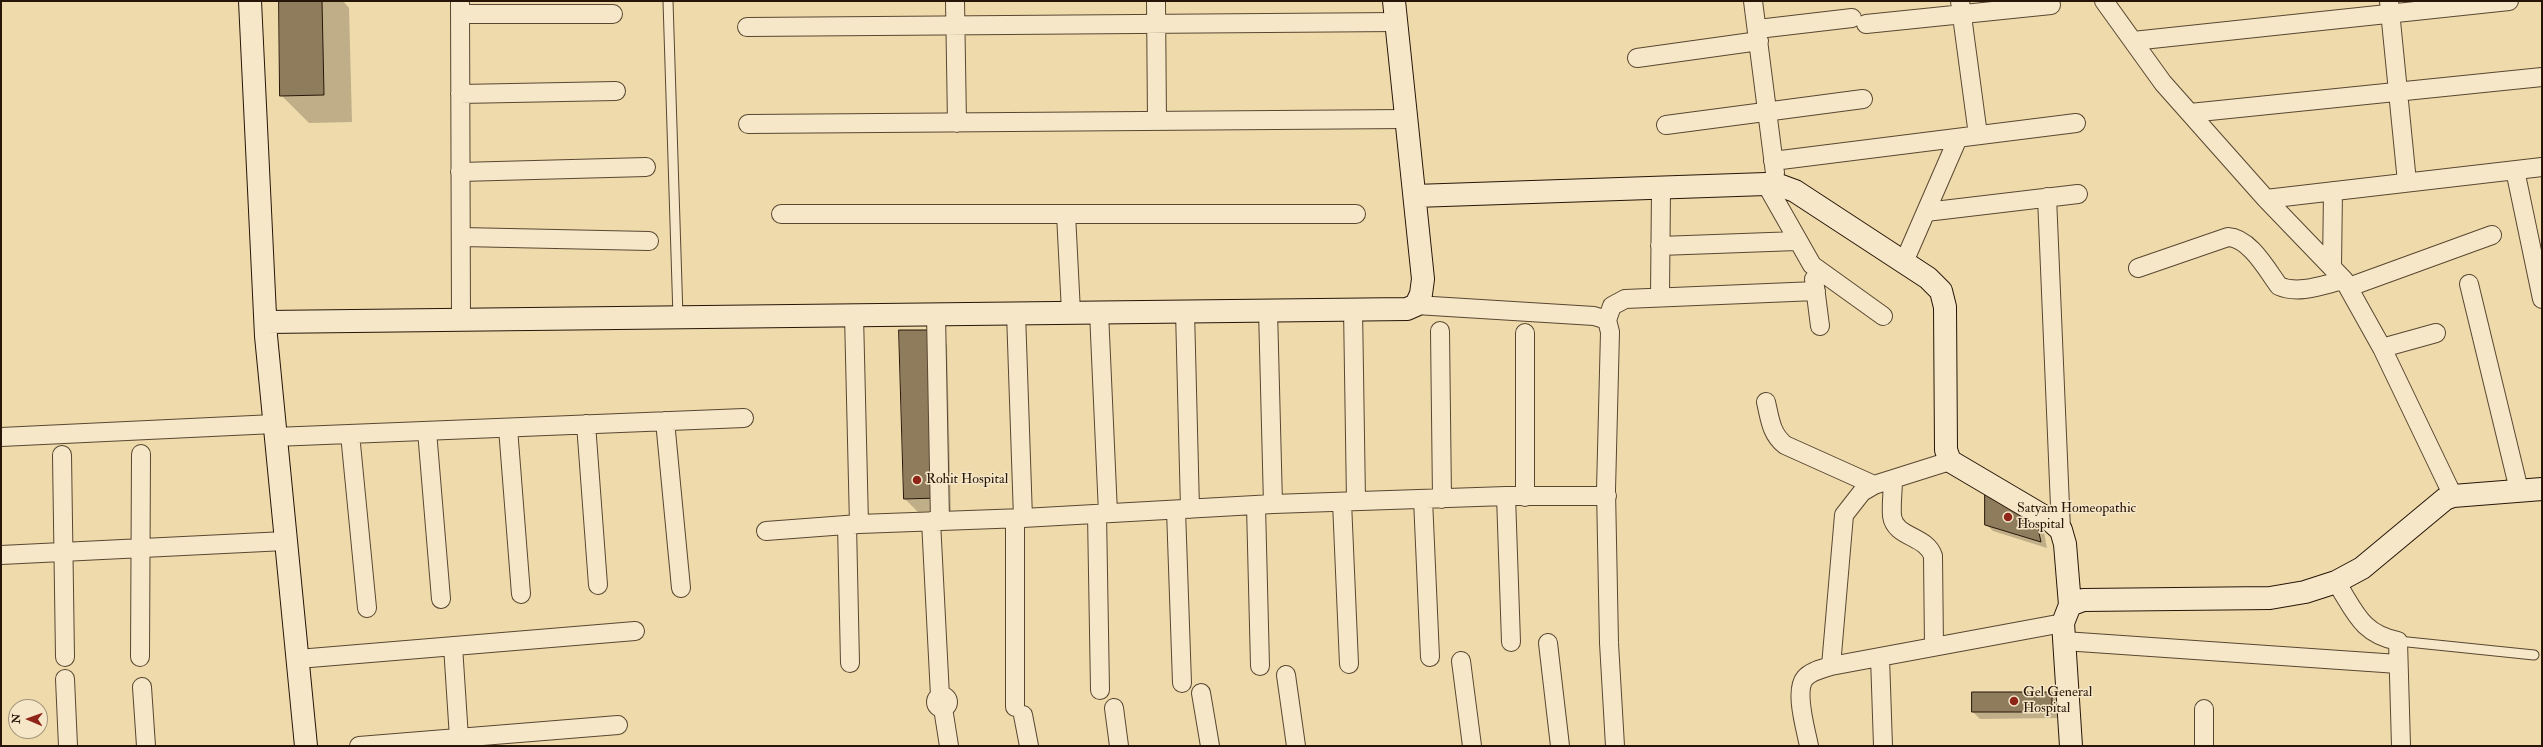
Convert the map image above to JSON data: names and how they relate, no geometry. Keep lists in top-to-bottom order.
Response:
{
  "places": ["Rohit Hospital", "Satyam Homeopathic Hospital", "Gel General Hospital"],
  "north": "left"
}
